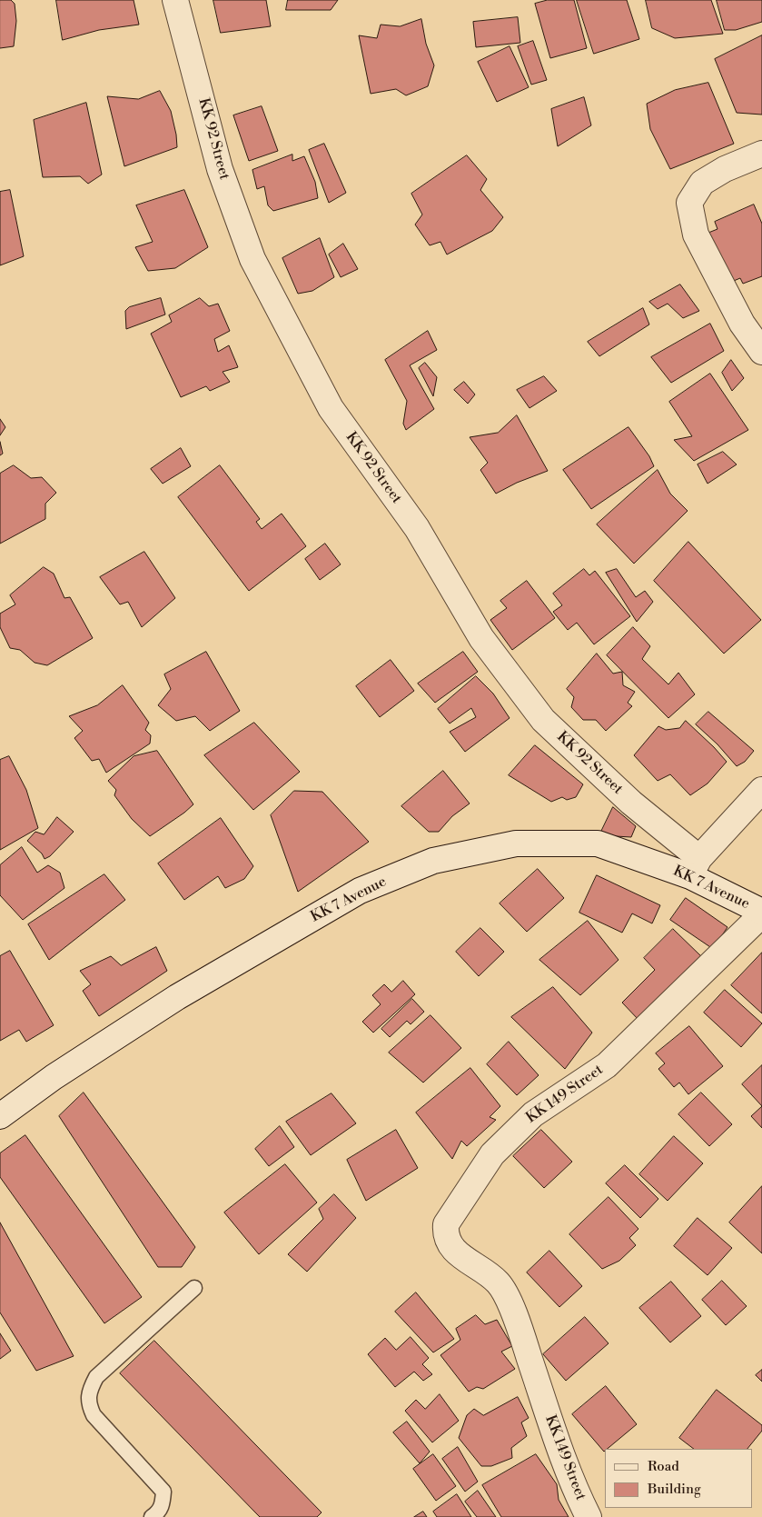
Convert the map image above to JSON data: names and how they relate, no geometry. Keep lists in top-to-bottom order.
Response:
{
  "streets": {
    "street": ["KK 92 Street", "KK 7 Avenue", "KK 149 Street"]
  },
  "crossings": [
    ["KK 92 Street", "KK 7 Avenue"],
    ["KK 7 Avenue", "KK 149 Street"]
  ],
  "legend": ["Road", "Building"]
}
